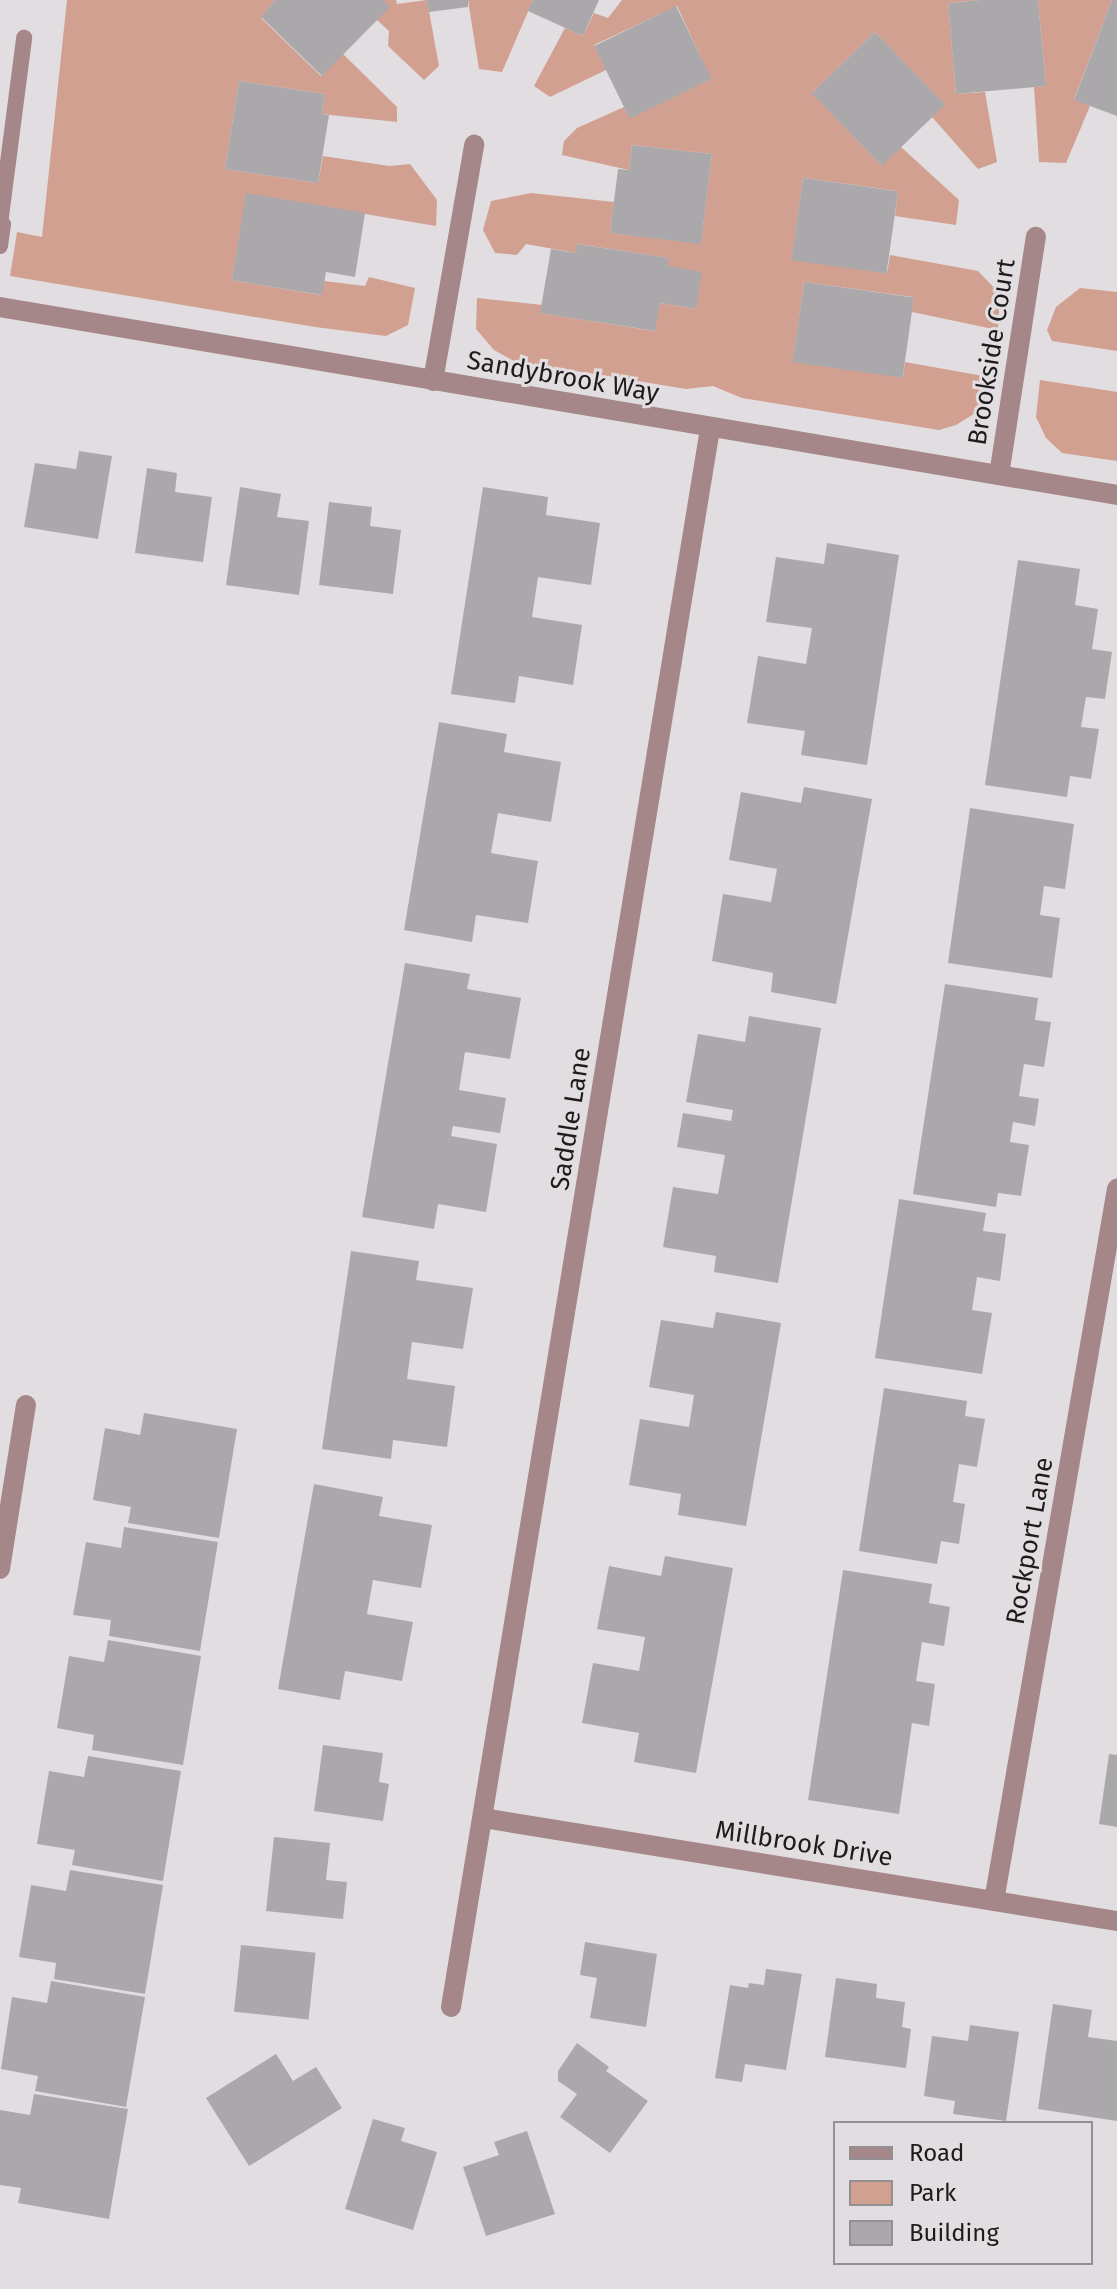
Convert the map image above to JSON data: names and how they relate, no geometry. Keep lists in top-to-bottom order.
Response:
{
  "streets": {
    "street": [
      "Brookside Court",
      "Sandybrook Way",
      "Saddle Lane",
      "Rockport Lane",
      "Millbrook Drive"
    ]
  },
  "crossings": [
    ["Brookside Court", "Sandybrook Way"],
    ["Sandybrook Way", "Saddle Lane"],
    ["Saddle Lane", "Millbrook Drive"],
    ["Rockport Lane", "Millbrook Drive"]
  ],
  "legend": ["Road", "Park", "Building"]
}
